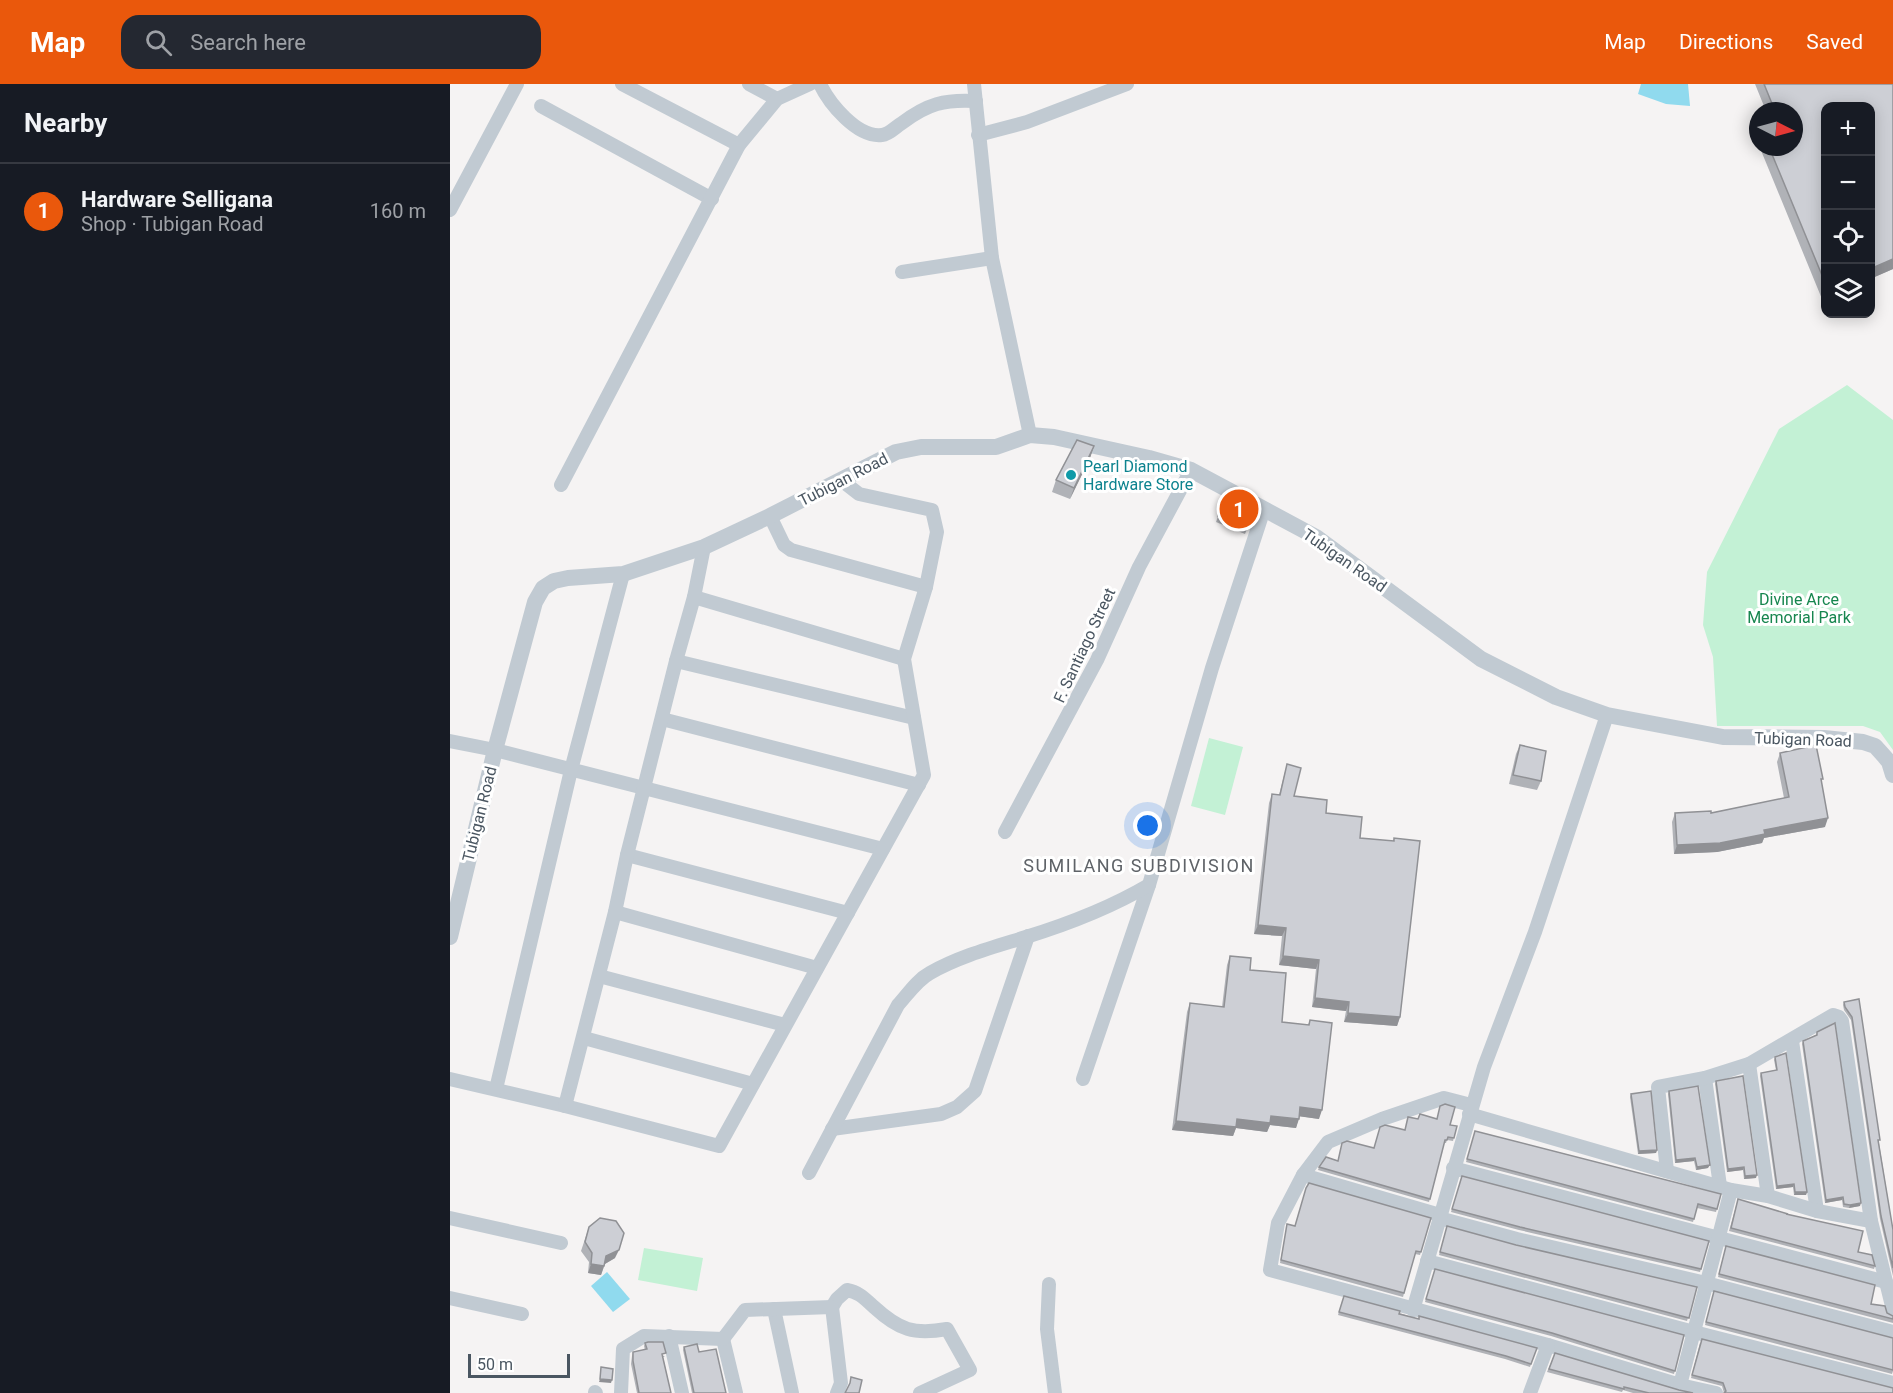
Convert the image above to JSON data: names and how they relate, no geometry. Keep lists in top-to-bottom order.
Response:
{
  "streets": {
    "street": ["Tubigan Road", "F. Santiago Street"]
  },
  "crossings": [
    ["Tubigan Road", "F. Santiago Street"]
  ],
  "districts": ["SUMILANG SUBDIVISION"],
  "parks": ["Divine Arce Memorial Park"],
  "places": ["Pearl Diamond Hardware Store"],
  "scale_bar": "50 m",
  "north": "right",
  "page": {
    "header": "Map",
    "search": "Search here",
    "nav": ["Map", "Directions", "Saved"],
    "heading": "Nearby",
    "map_buttons": ["+", "−"],
    "list": [
      {
        "mark": "1",
        "name": "Hardware Selligana",
        "note": "Shop · Tubigan Road",
        "value": "160 m"
      }
    ],
    "pins": "1",
    "scale": "50 m"
  }
}
